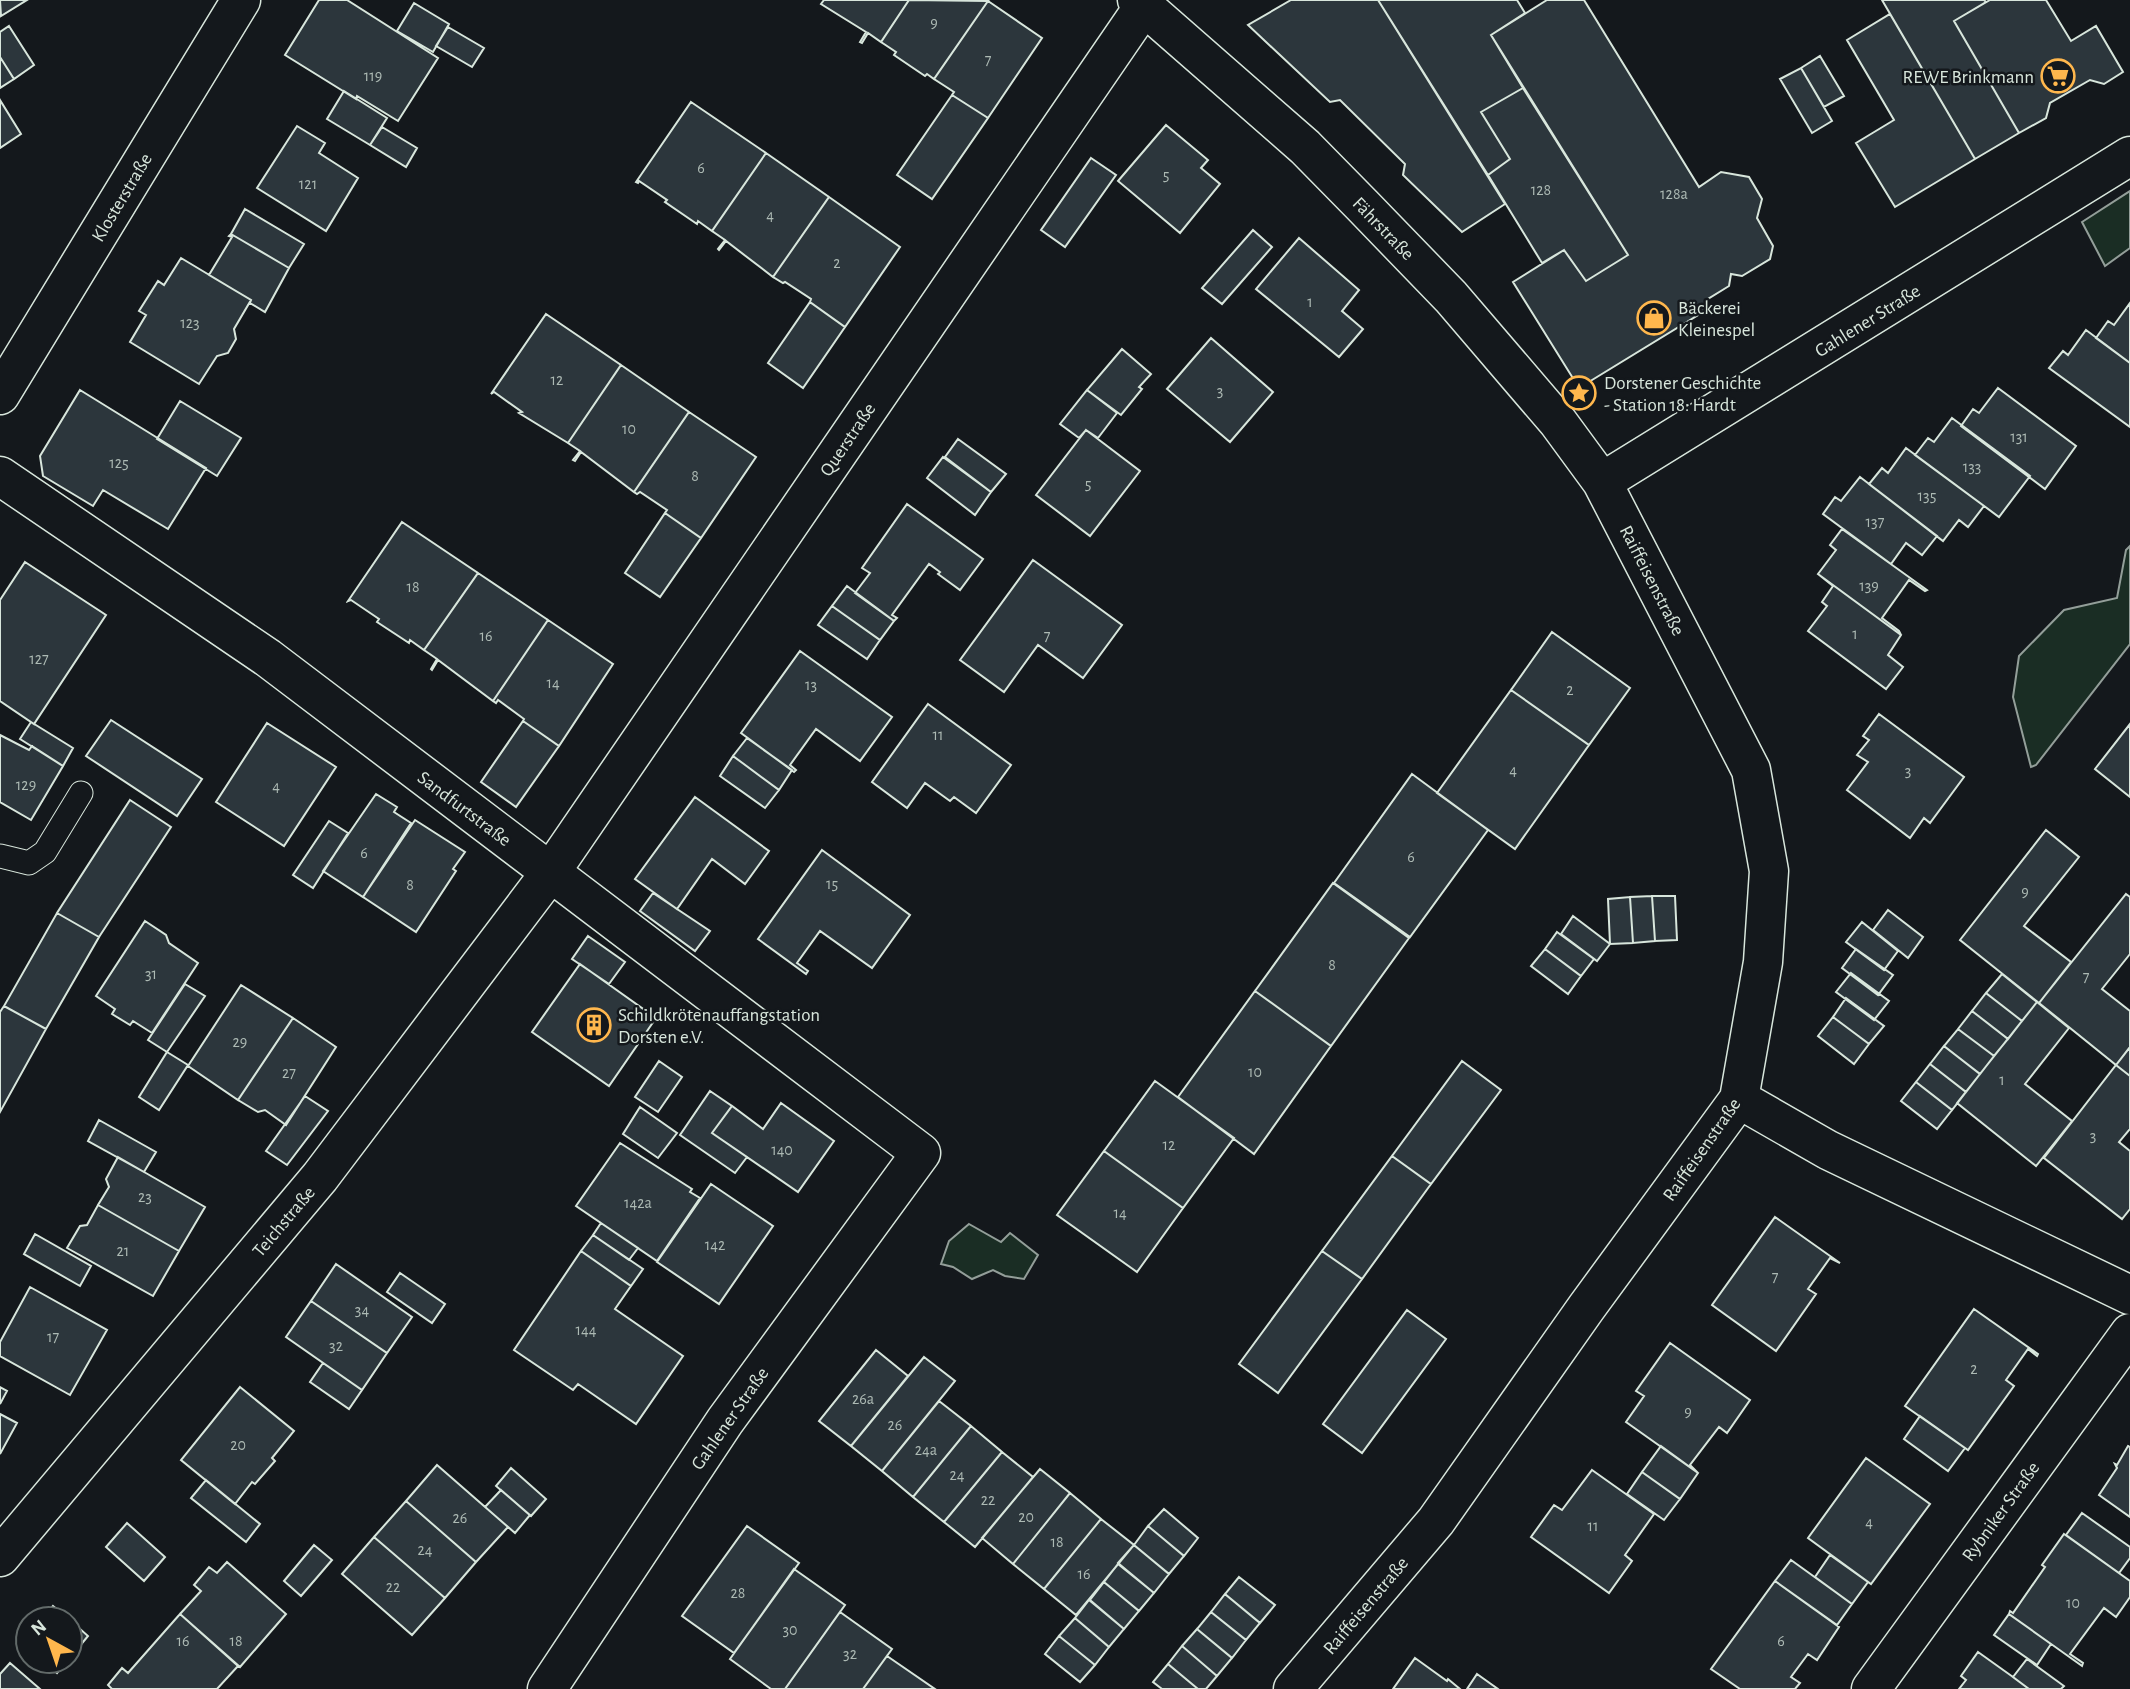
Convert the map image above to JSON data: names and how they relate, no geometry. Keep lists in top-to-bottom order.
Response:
{
  "streets": {
    "street": [
      "Klosterstraße",
      "Fährstraße",
      "Gahlener Straße",
      "Querstraße",
      "Raiffeisenstraße",
      "Sandfurtstraße",
      "Teichstraße",
      "Rybniker Straße"
    ]
  },
  "crossings": [
    ["Fährstraße", "Gahlener Straße"],
    ["Fährstraße", "Querstraße"],
    ["Fährstraße", "Raiffeisenstraße"],
    ["Gahlener Straße", "Raiffeisenstraße"],
    ["Gahlener Straße", "Sandfurtstraße"],
    ["Querstraße", "Sandfurtstraße"],
    ["Querstraße", "Teichstraße"],
    ["Sandfurtstraße", "Teichstraße"]
  ],
  "places": {
    "supermarket": ["REWE Brinkmann"],
    "shop": ["Bäckerei Kleinespel"],
    "place": ["Dorstener Geschichte - Station 18: Hardt"],
    "building": ["Schildkrötenauffangstation Dorsten e.V."]
  },
  "house_numbers": [
    "9",
    "7",
    "119",
    "6",
    "5",
    "121",
    "128",
    "128a",
    "4",
    "2",
    "1",
    "123",
    "12",
    "3",
    "10",
    "131",
    "125",
    "133",
    "8",
    "5",
    "135",
    "137",
    "139",
    "18",
    "1",
    "16",
    "7",
    "127",
    "14",
    "13",
    "2",
    "11",
    "4",
    "3",
    "129",
    "4",
    "6",
    "6",
    "15",
    "8",
    "9",
    "8",
    "31",
    "7",
    "29",
    "10",
    "27",
    "1",
    "3",
    "12",
    "140",
    "23",
    "142a",
    "14",
    "142",
    "21",
    "7",
    "34",
    "144",
    "17",
    "32",
    "2",
    "26a",
    "9",
    "26",
    "20",
    "24a",
    "24",
    "22",
    "20",
    "26",
    "4",
    "11",
    "18",
    "24",
    "16",
    "22",
    "28",
    "10",
    "30",
    "16",
    "18",
    "6",
    "32"
  ],
  "north": "top left"
}
